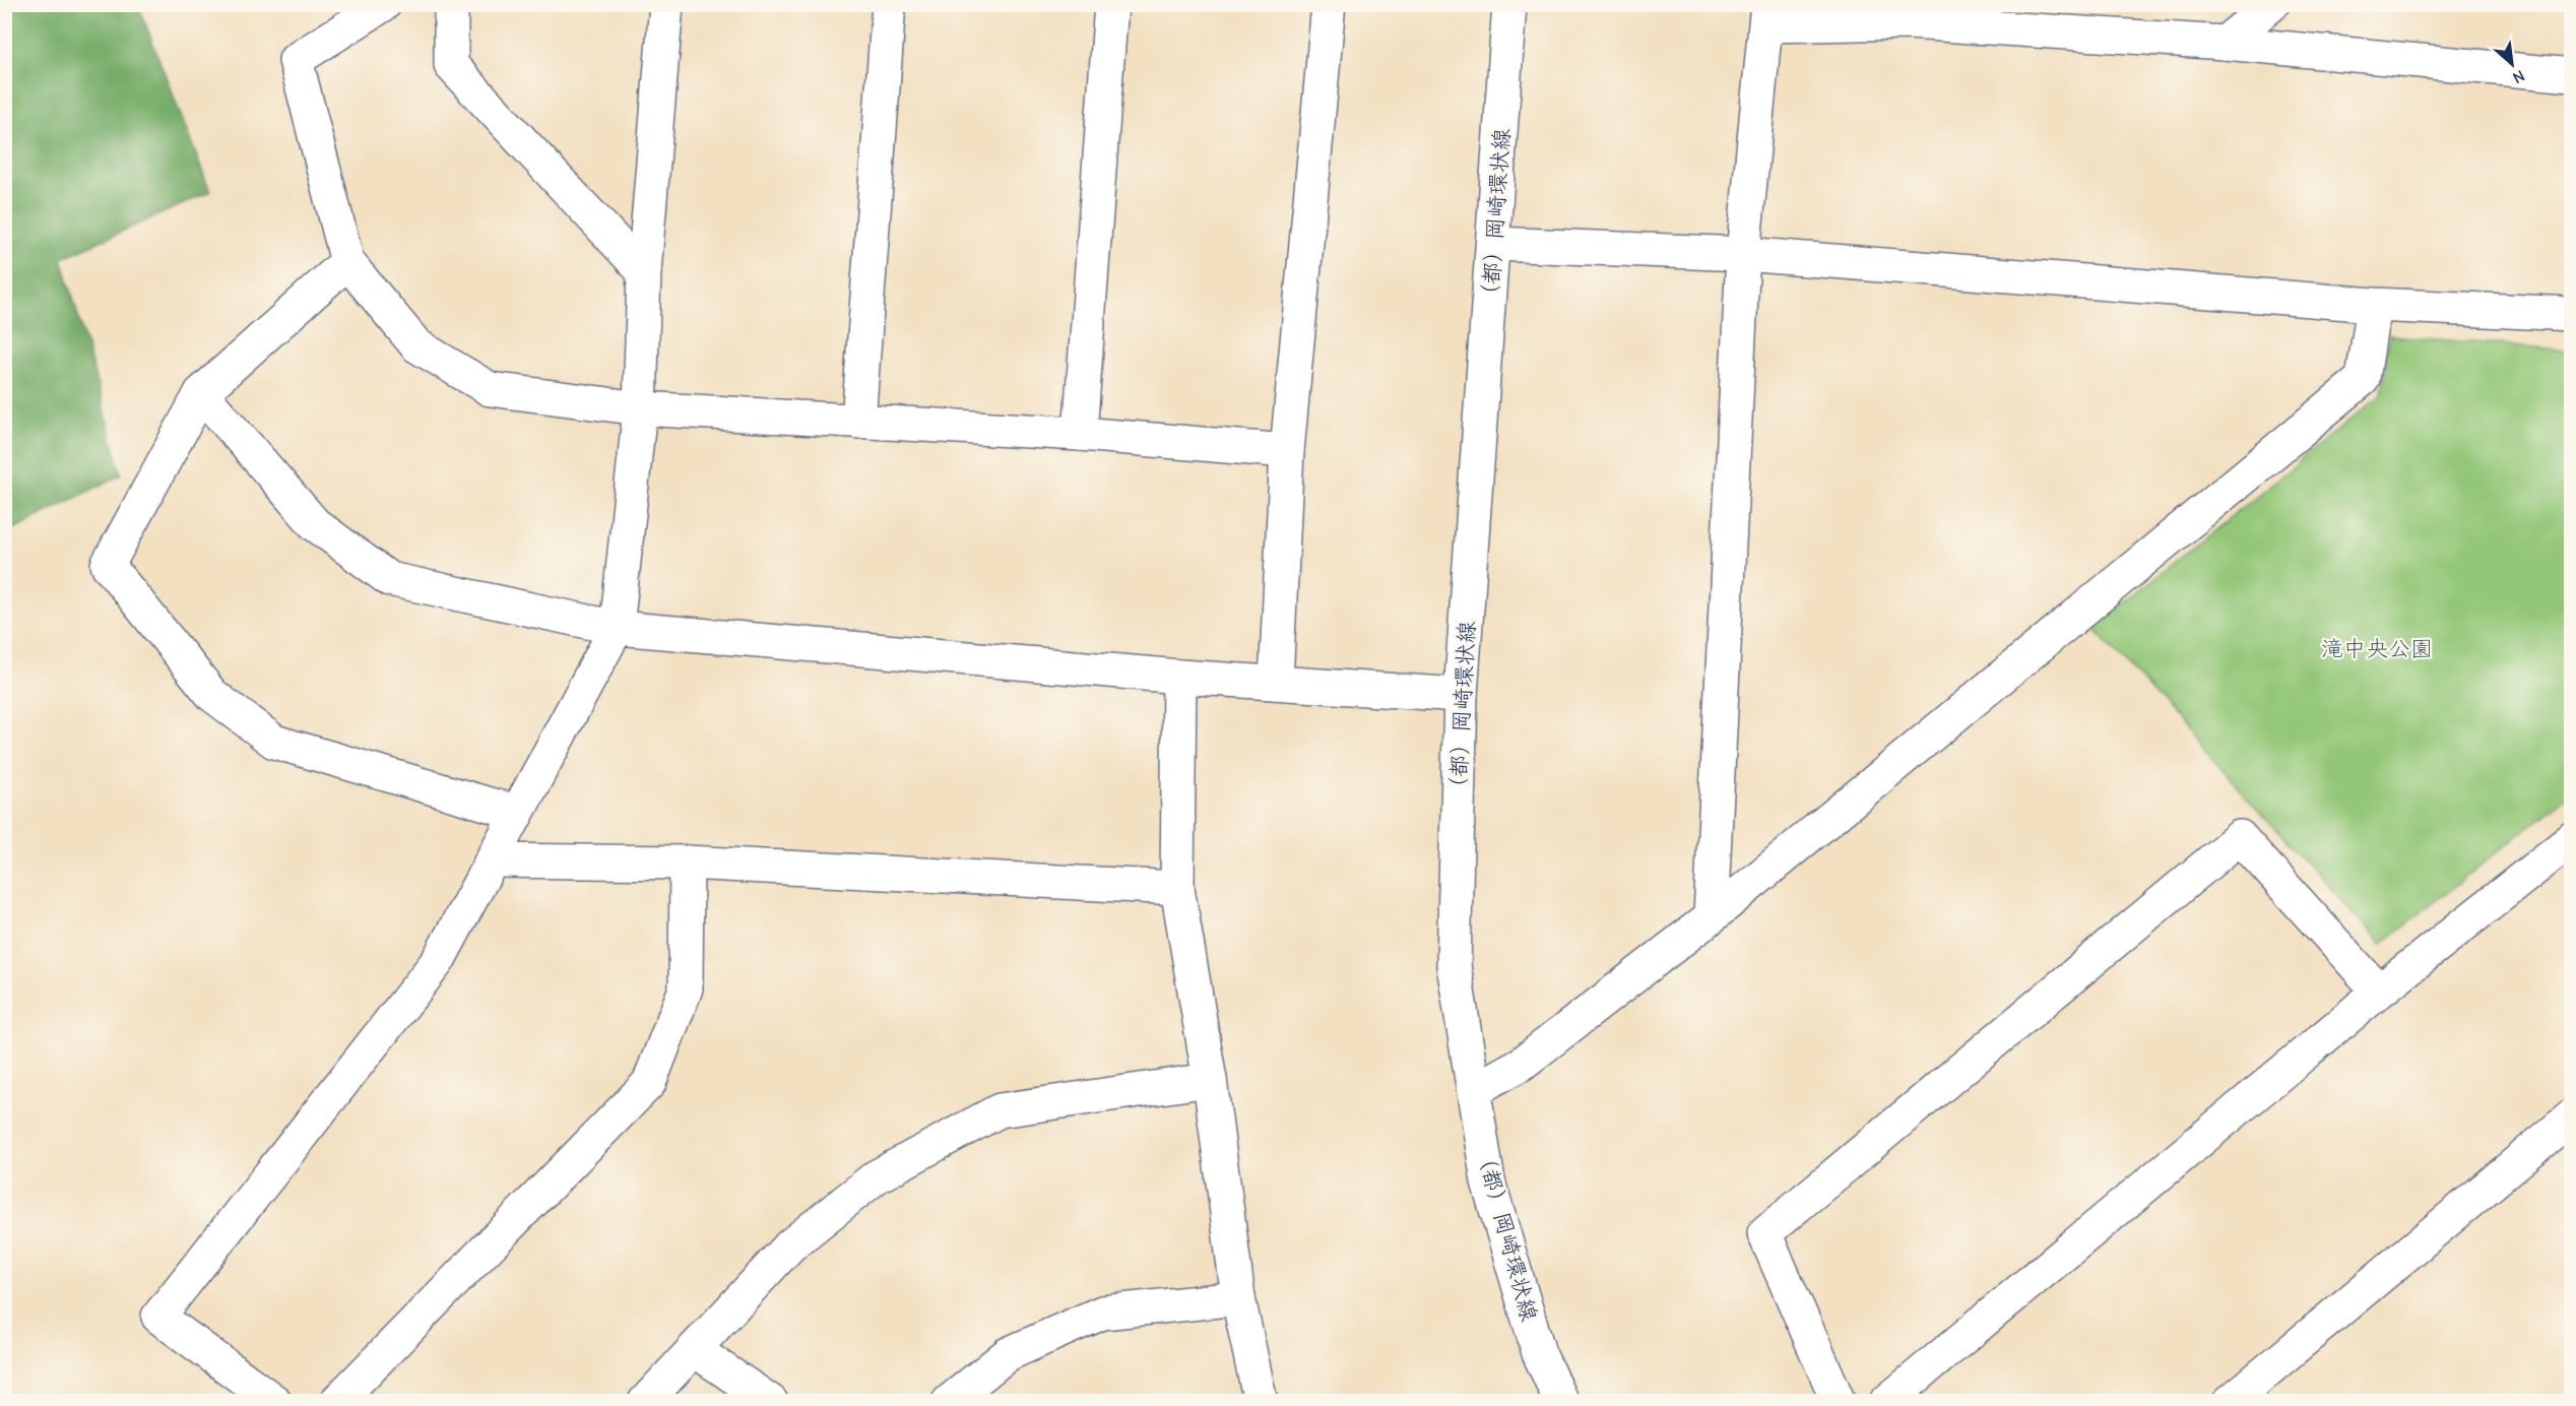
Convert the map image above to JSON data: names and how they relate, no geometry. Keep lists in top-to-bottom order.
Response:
{
  "streets": {
    "street": ["（都）岡崎環状線"]
  },
  "parks": ["滝中央公園"],
  "north": "bottom right"
}
